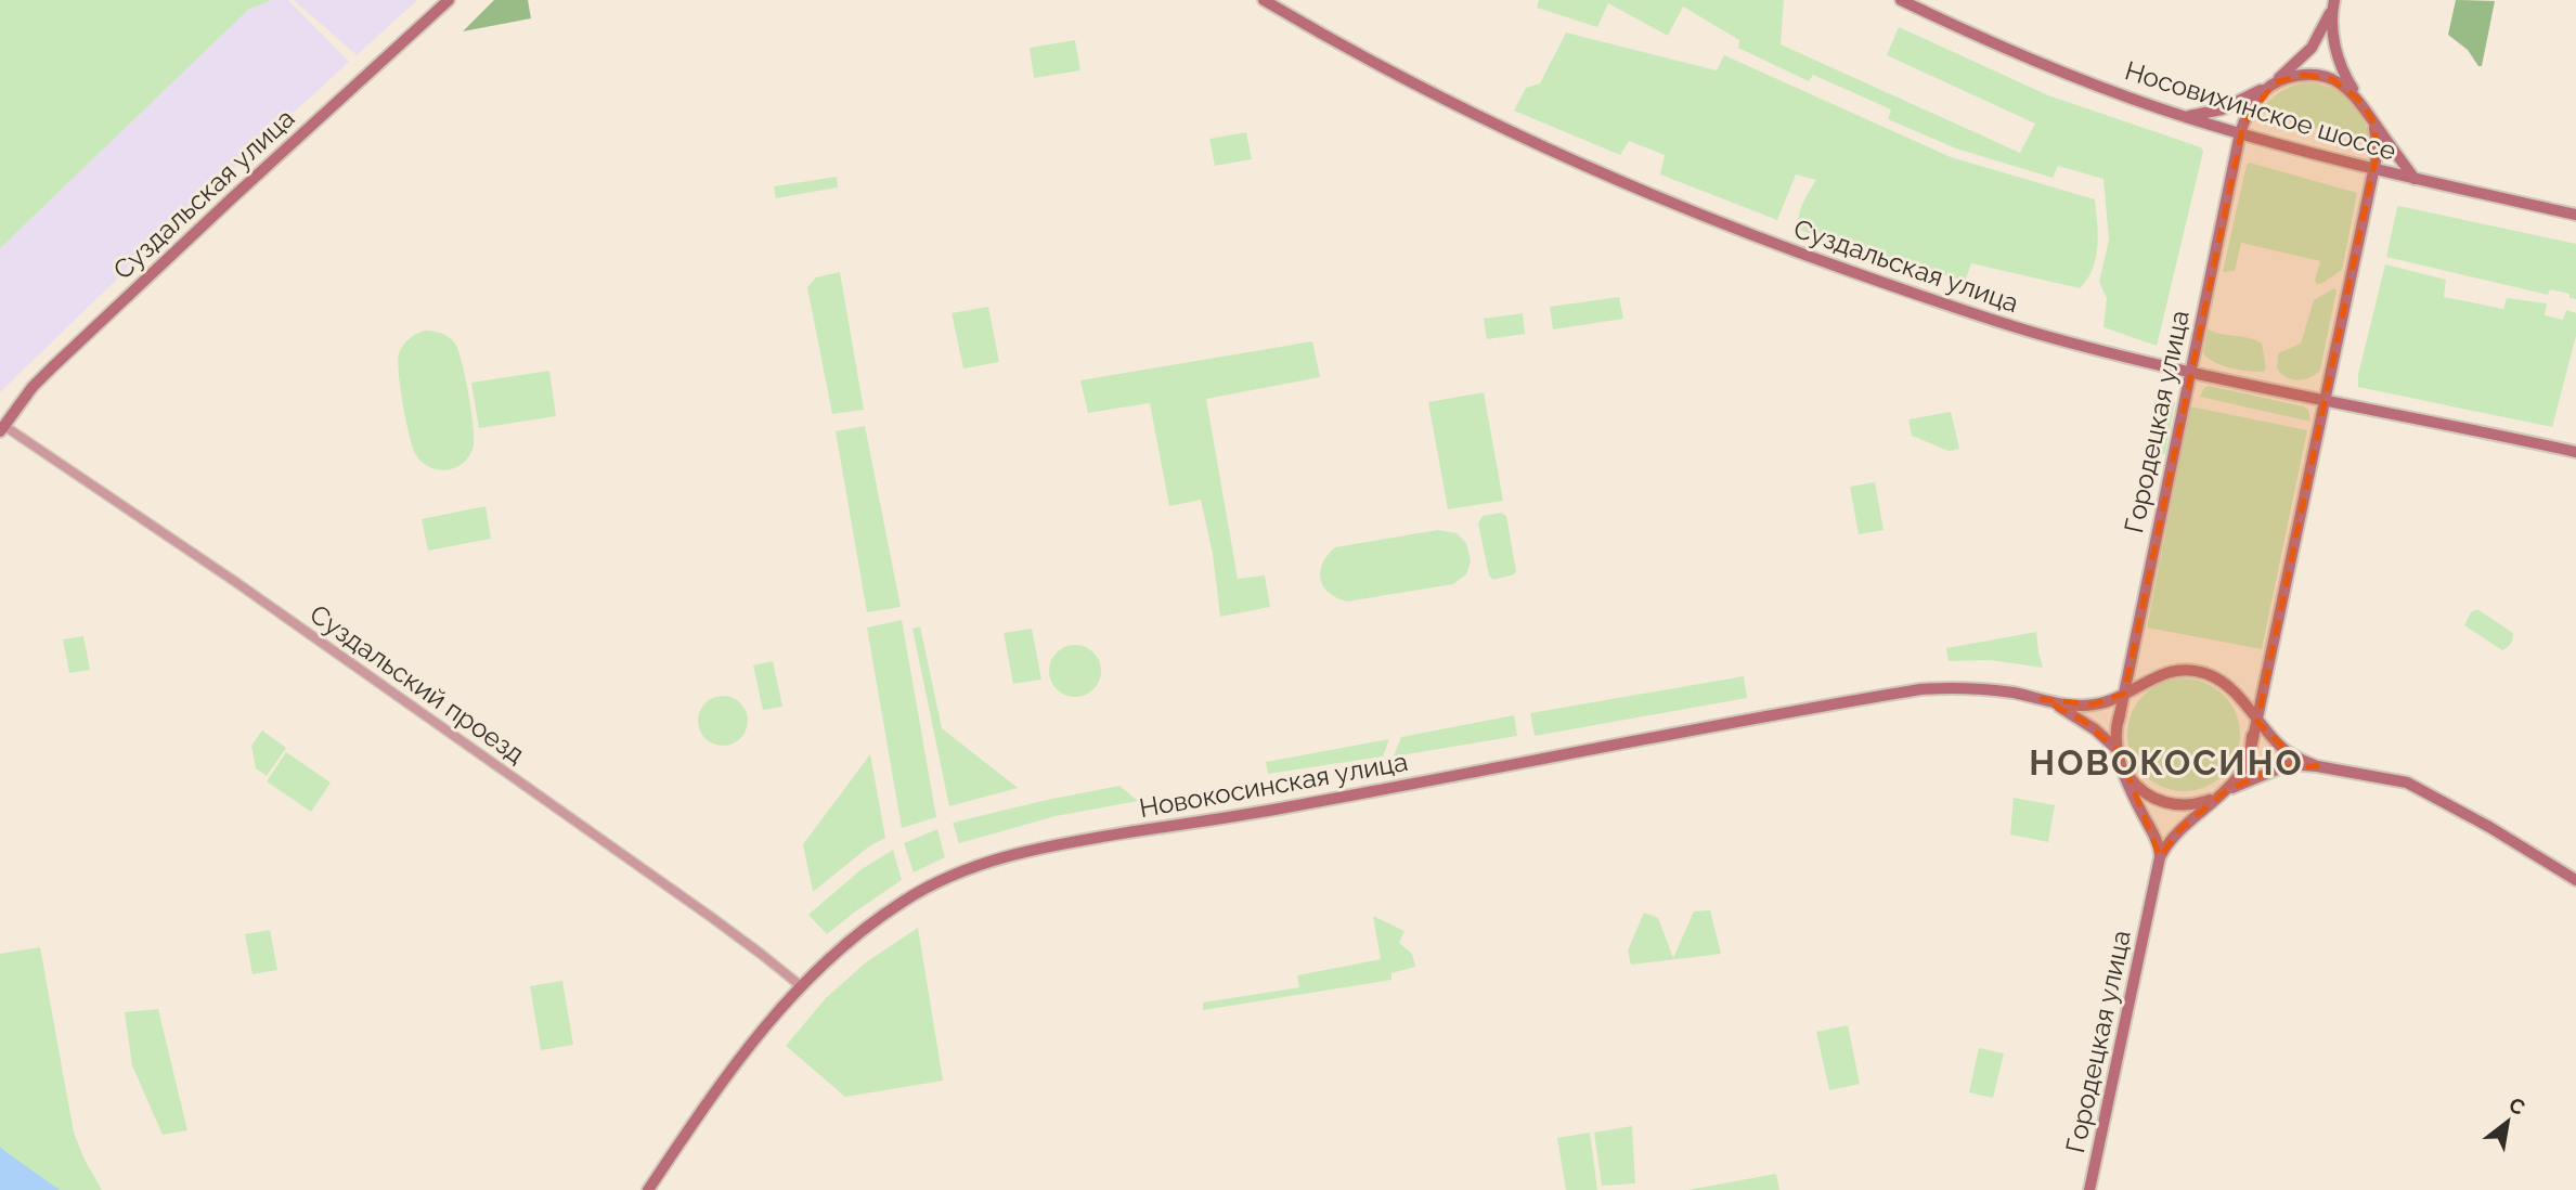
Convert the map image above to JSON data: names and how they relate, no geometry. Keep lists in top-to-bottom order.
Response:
{
  "streets": {
    "street": [
      "Носовихинское шоссе",
      "Суздальская улица",
      "Городецкая улица",
      "Суздальский проезд",
      "Новокосинская улица"
    ]
  },
  "crossings": [
    ["Носовихинское шоссе", "Городецкая улица"],
    ["Суздальская улица", "Городецкая улица"],
    ["Суздальская улица", "Суздальский проезд"],
    ["Городецкая улица", "Новокосинская улица"],
    ["Суздальский проезд", "Новокосинская улица"]
  ],
  "districts": ["НОВОКОСИНО"],
  "north": "top right"
}
